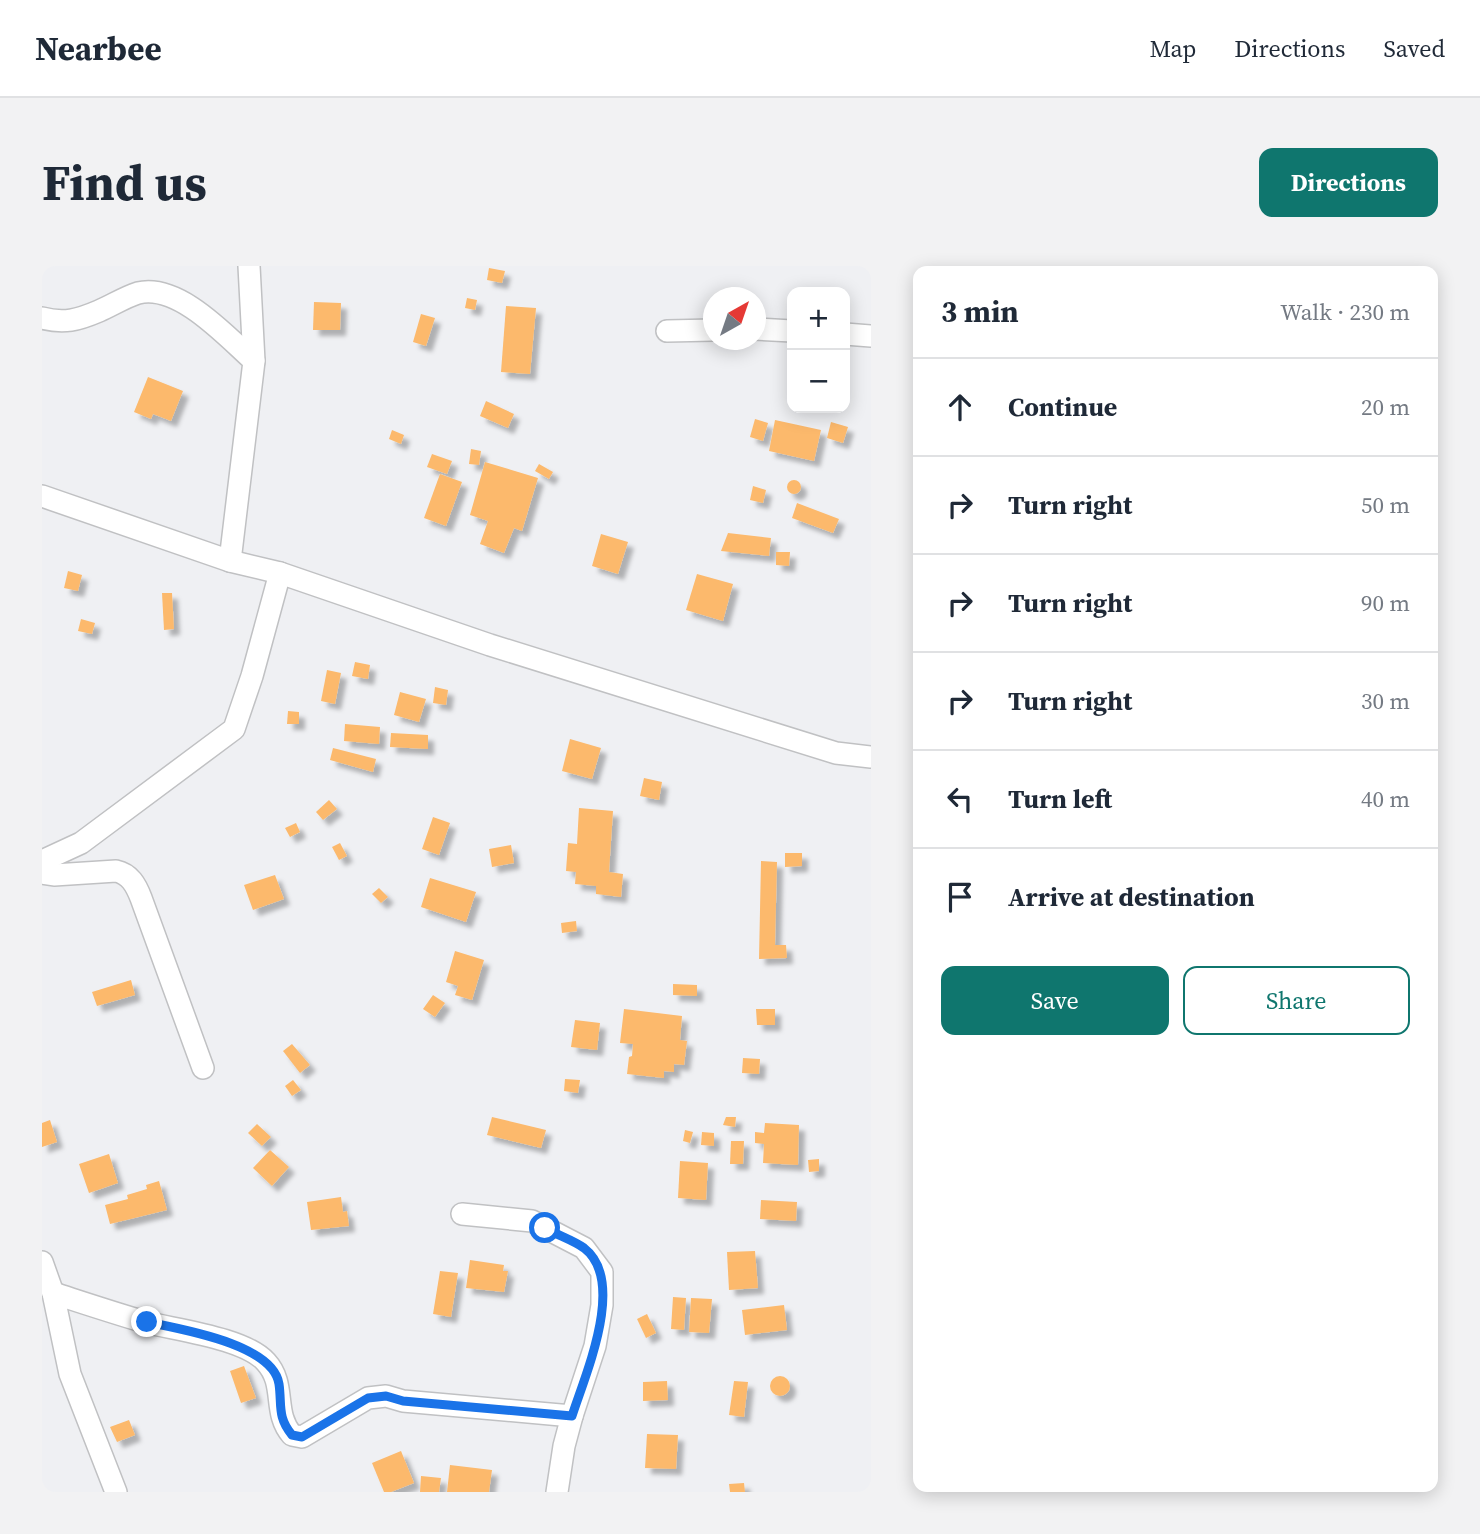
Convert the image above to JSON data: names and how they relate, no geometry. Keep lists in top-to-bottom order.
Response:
{
  "north": "top right",
  "page": {
    "header": "Nearbee",
    "nav": ["Map", "Directions", "Saved"],
    "buttons": [
      "Directions",
      ["Save", "Share"]
    ],
    "title": "Find us",
    "heading": ["3 min", "Walk · 230 m"],
    "map_buttons": ["+", "−"],
    "list": [
      ["Continue", "20 m"],
      ["Turn right", "50 m"],
      ["Turn right", "90 m"],
      ["Turn right", "30 m"],
      ["Turn left", "40 m"],
      "Arrive at destination"
    ]
  }
}
